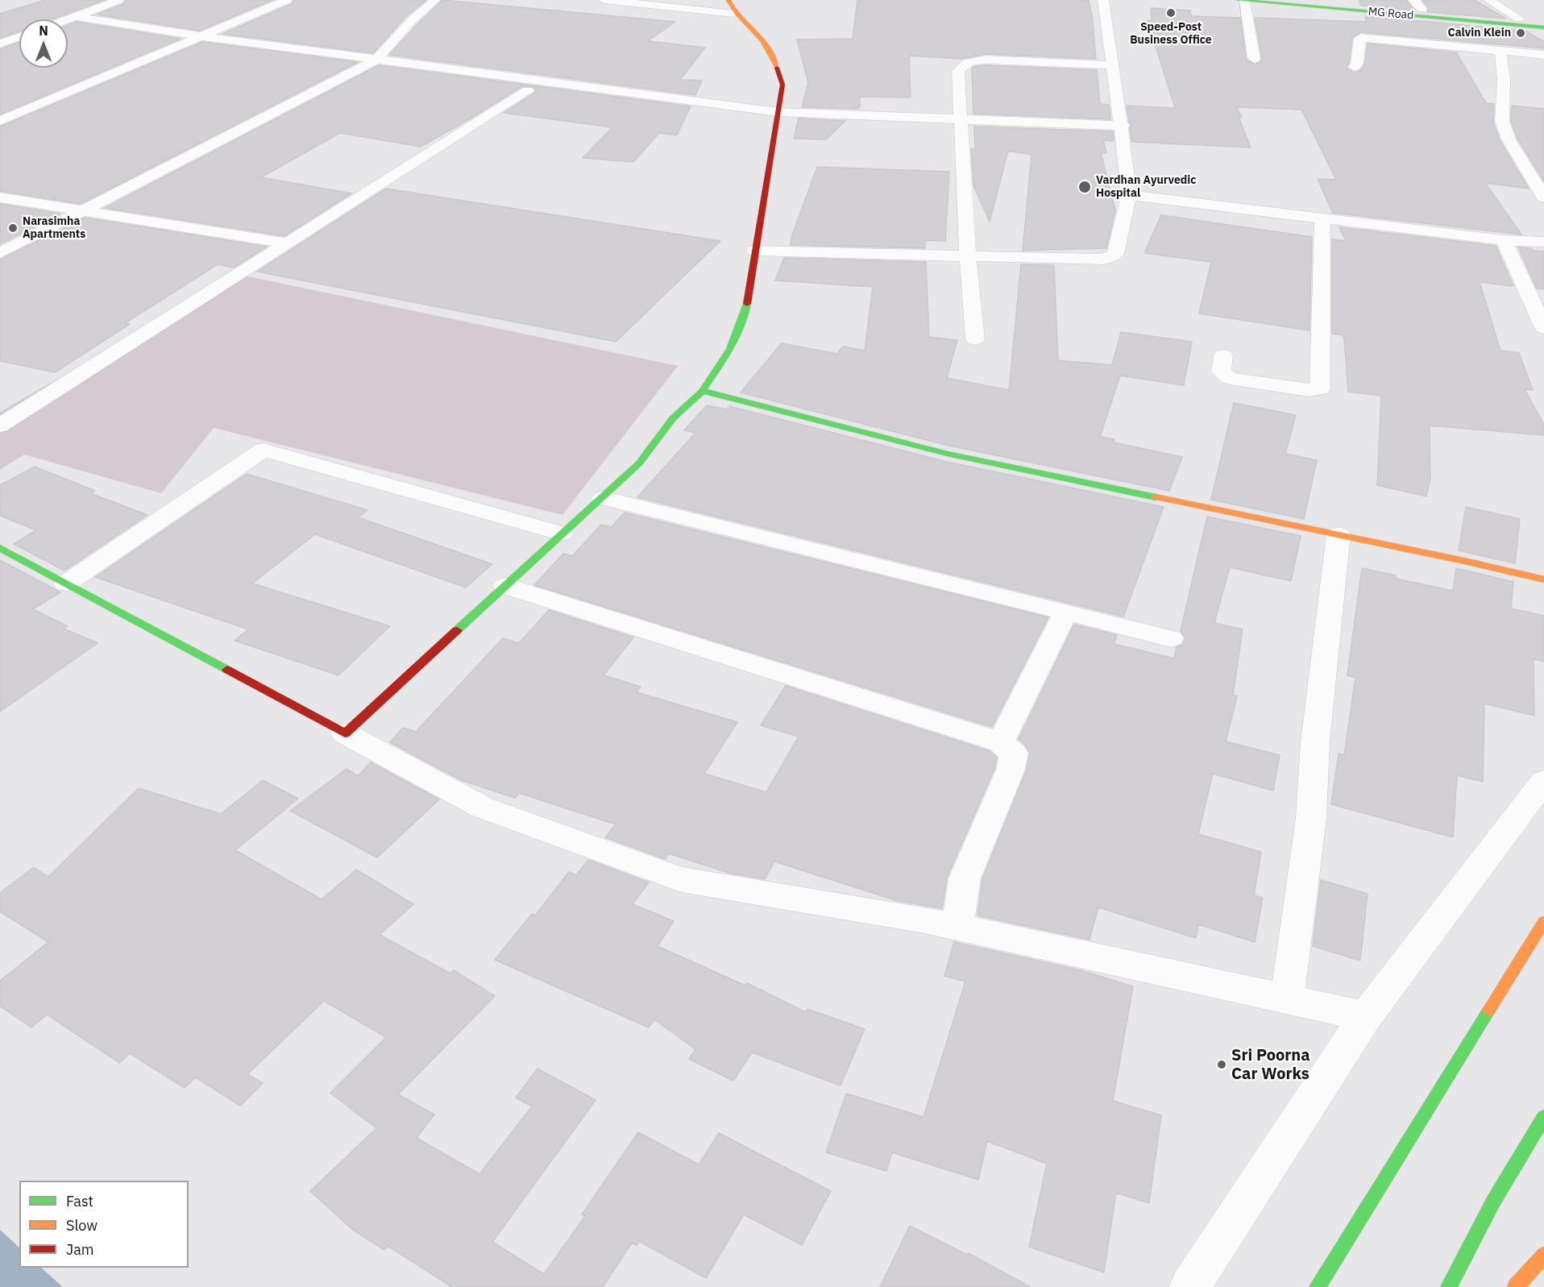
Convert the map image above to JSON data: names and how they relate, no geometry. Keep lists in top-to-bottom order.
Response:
{
  "streets": {
    "main road": ["MG Road"]
  },
  "places": [
    "Speed-Post Business Office",
    "Calvin Klein",
    "Vardhan Ayurvedic Hospital",
    "Narasimha Apartments",
    "Sri Poorna Car Works"
  ],
  "legend": ["Fast", "Slow", "Jam"],
  "north": "top"
}
